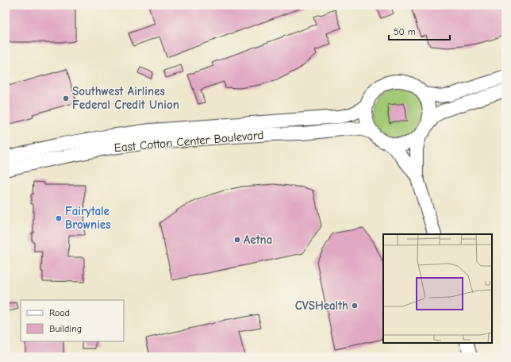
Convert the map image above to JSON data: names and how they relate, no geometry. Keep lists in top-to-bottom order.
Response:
{
  "streets": {
    "street": ["East Cotton Center Boulevard"]
  },
  "places": [
    "Southwest Airlines Federal Credit Union",
    "Fairytale Brownies",
    "Aetna",
    "CVSHealth"
  ],
  "legend": ["Road", "Building"],
  "scale_bar": "50 m"
}
